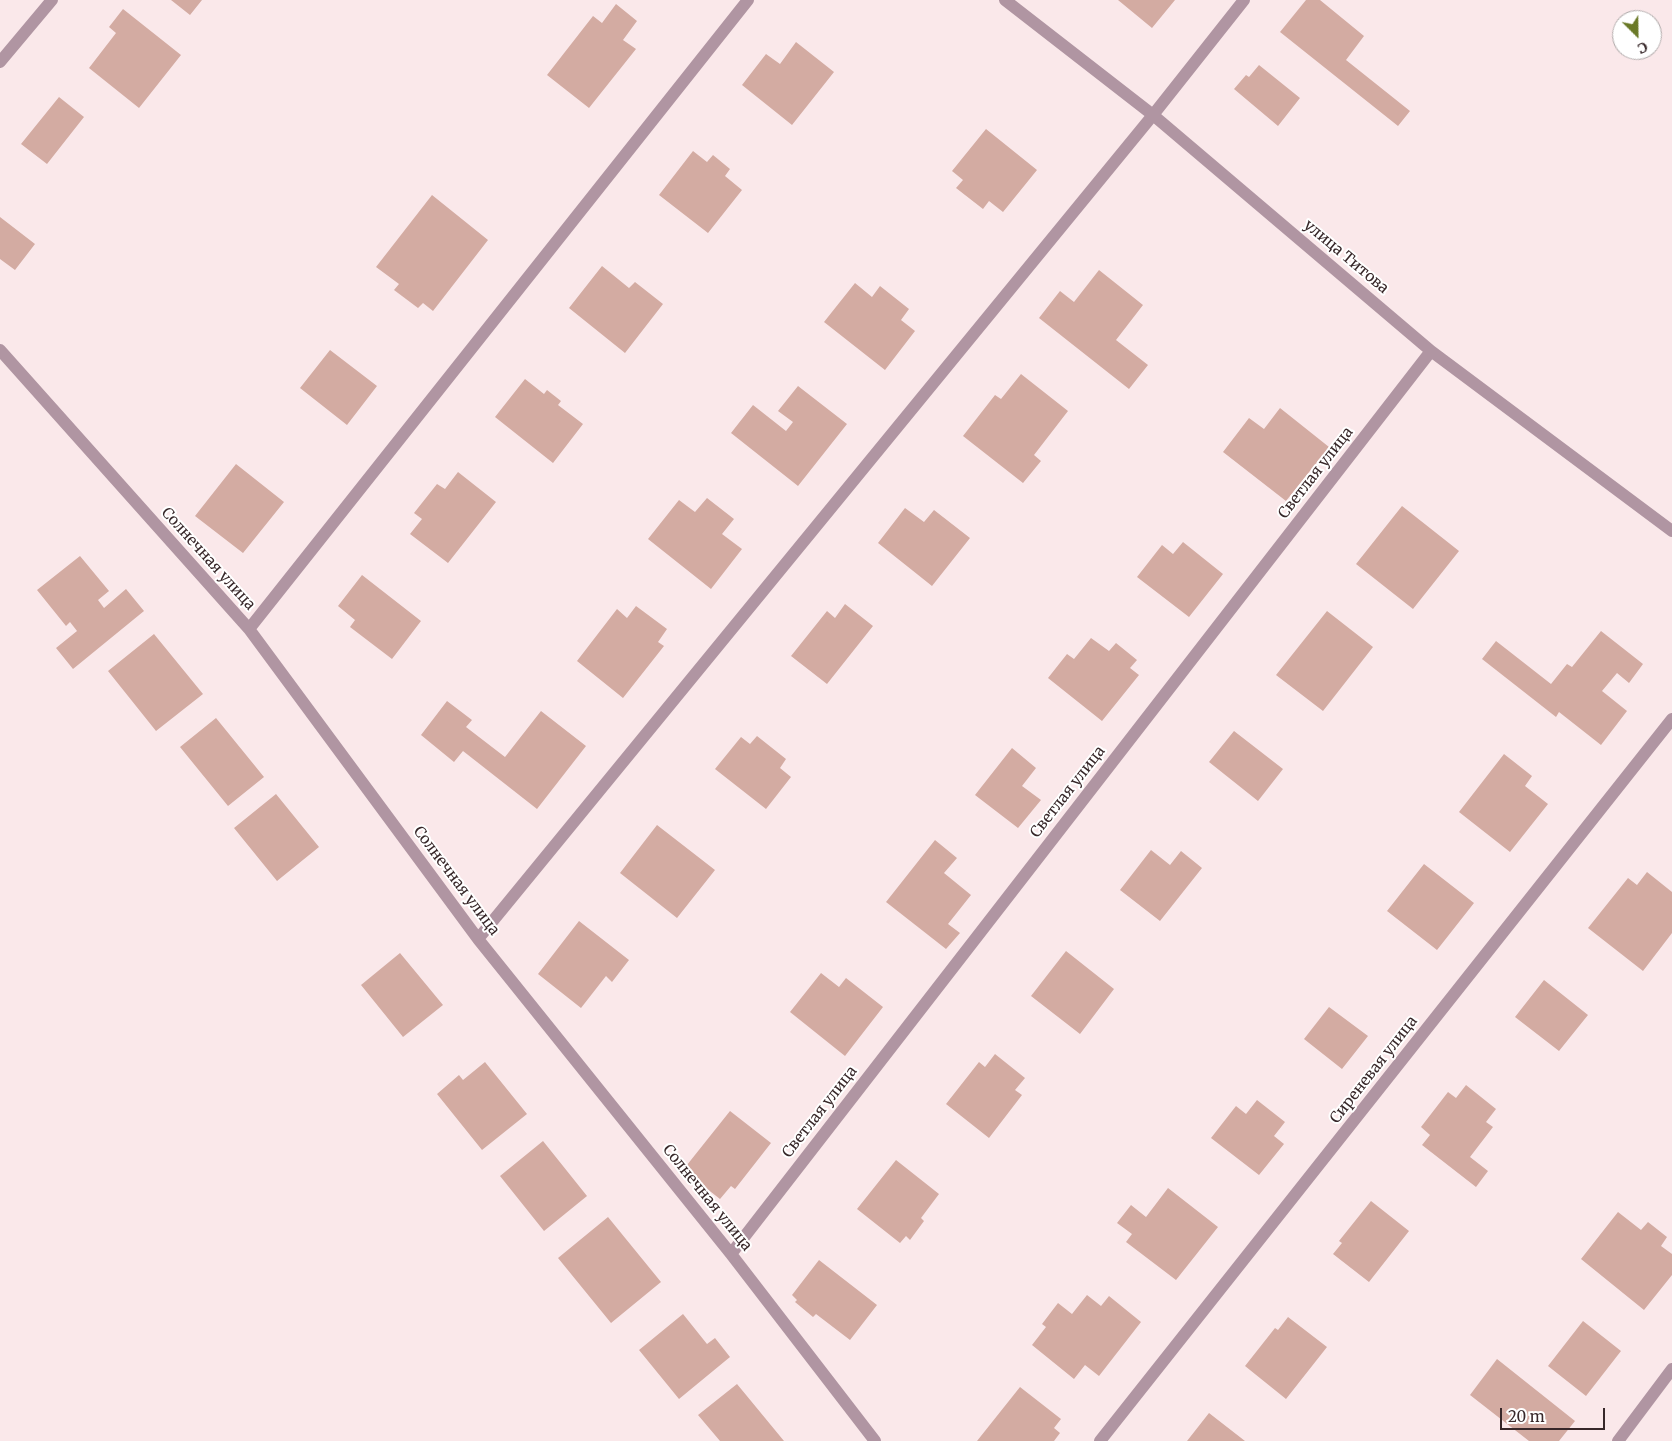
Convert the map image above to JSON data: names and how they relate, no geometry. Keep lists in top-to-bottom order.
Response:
{
  "streets": {
    "street": [
      "улица Титова",
      "Светлая улица",
      "Солнечная улица",
      "Сиреневая улица"
    ]
  },
  "crossings": [
    ["улица Титова", "Светлая улица"],
    ["Светлая улица", "Солнечная улица"]
  ],
  "scale_bar": "20 m",
  "north": "bottom right"
}
